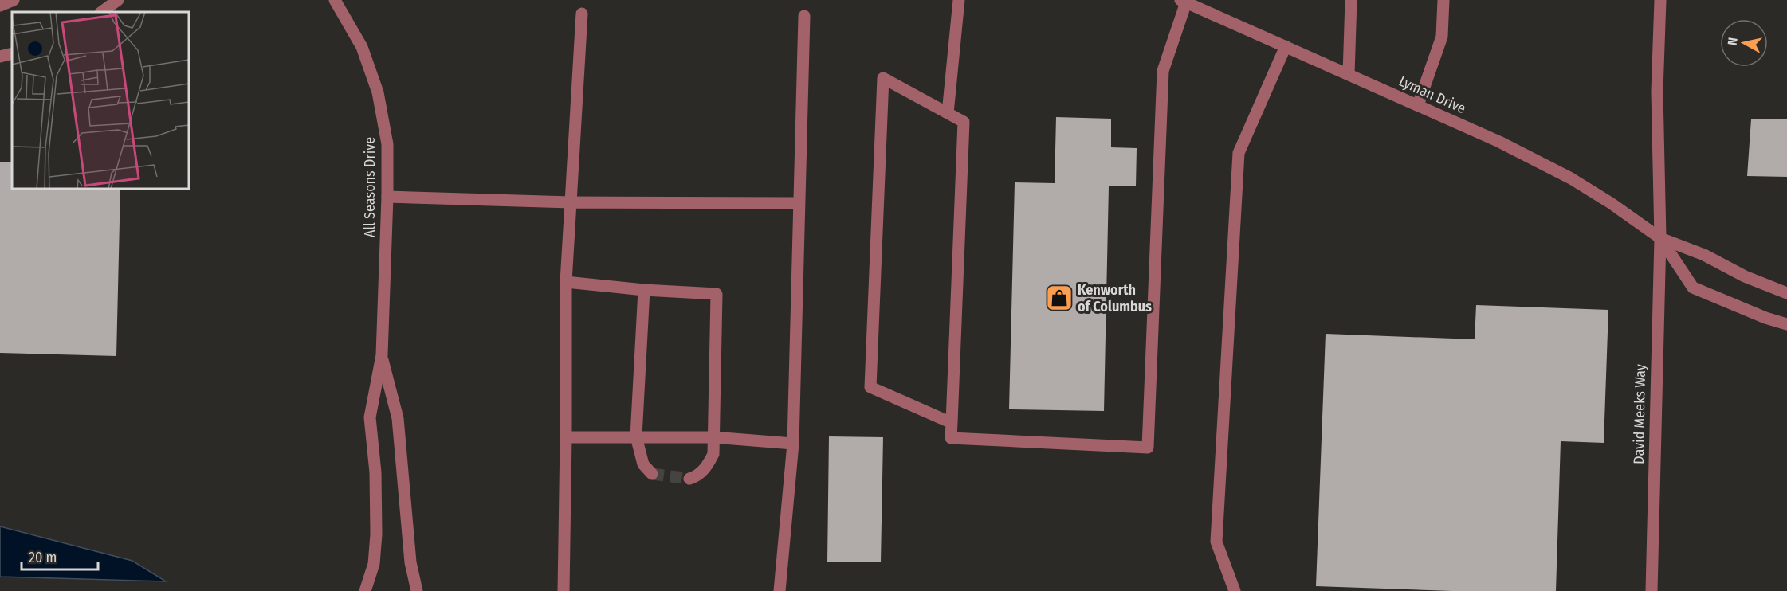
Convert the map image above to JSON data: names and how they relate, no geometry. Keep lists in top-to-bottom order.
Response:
{
  "streets": {
    "street": ["Lyman Drive", "All Seasons Drive", "David Meeks Way"]
  },
  "crossings": [
    ["Lyman Drive", "David Meeks Way"]
  ],
  "places": {
    "shop": ["Kenworth of Columbus"]
  },
  "scale_bar": "20 m",
  "north": "left"
}
